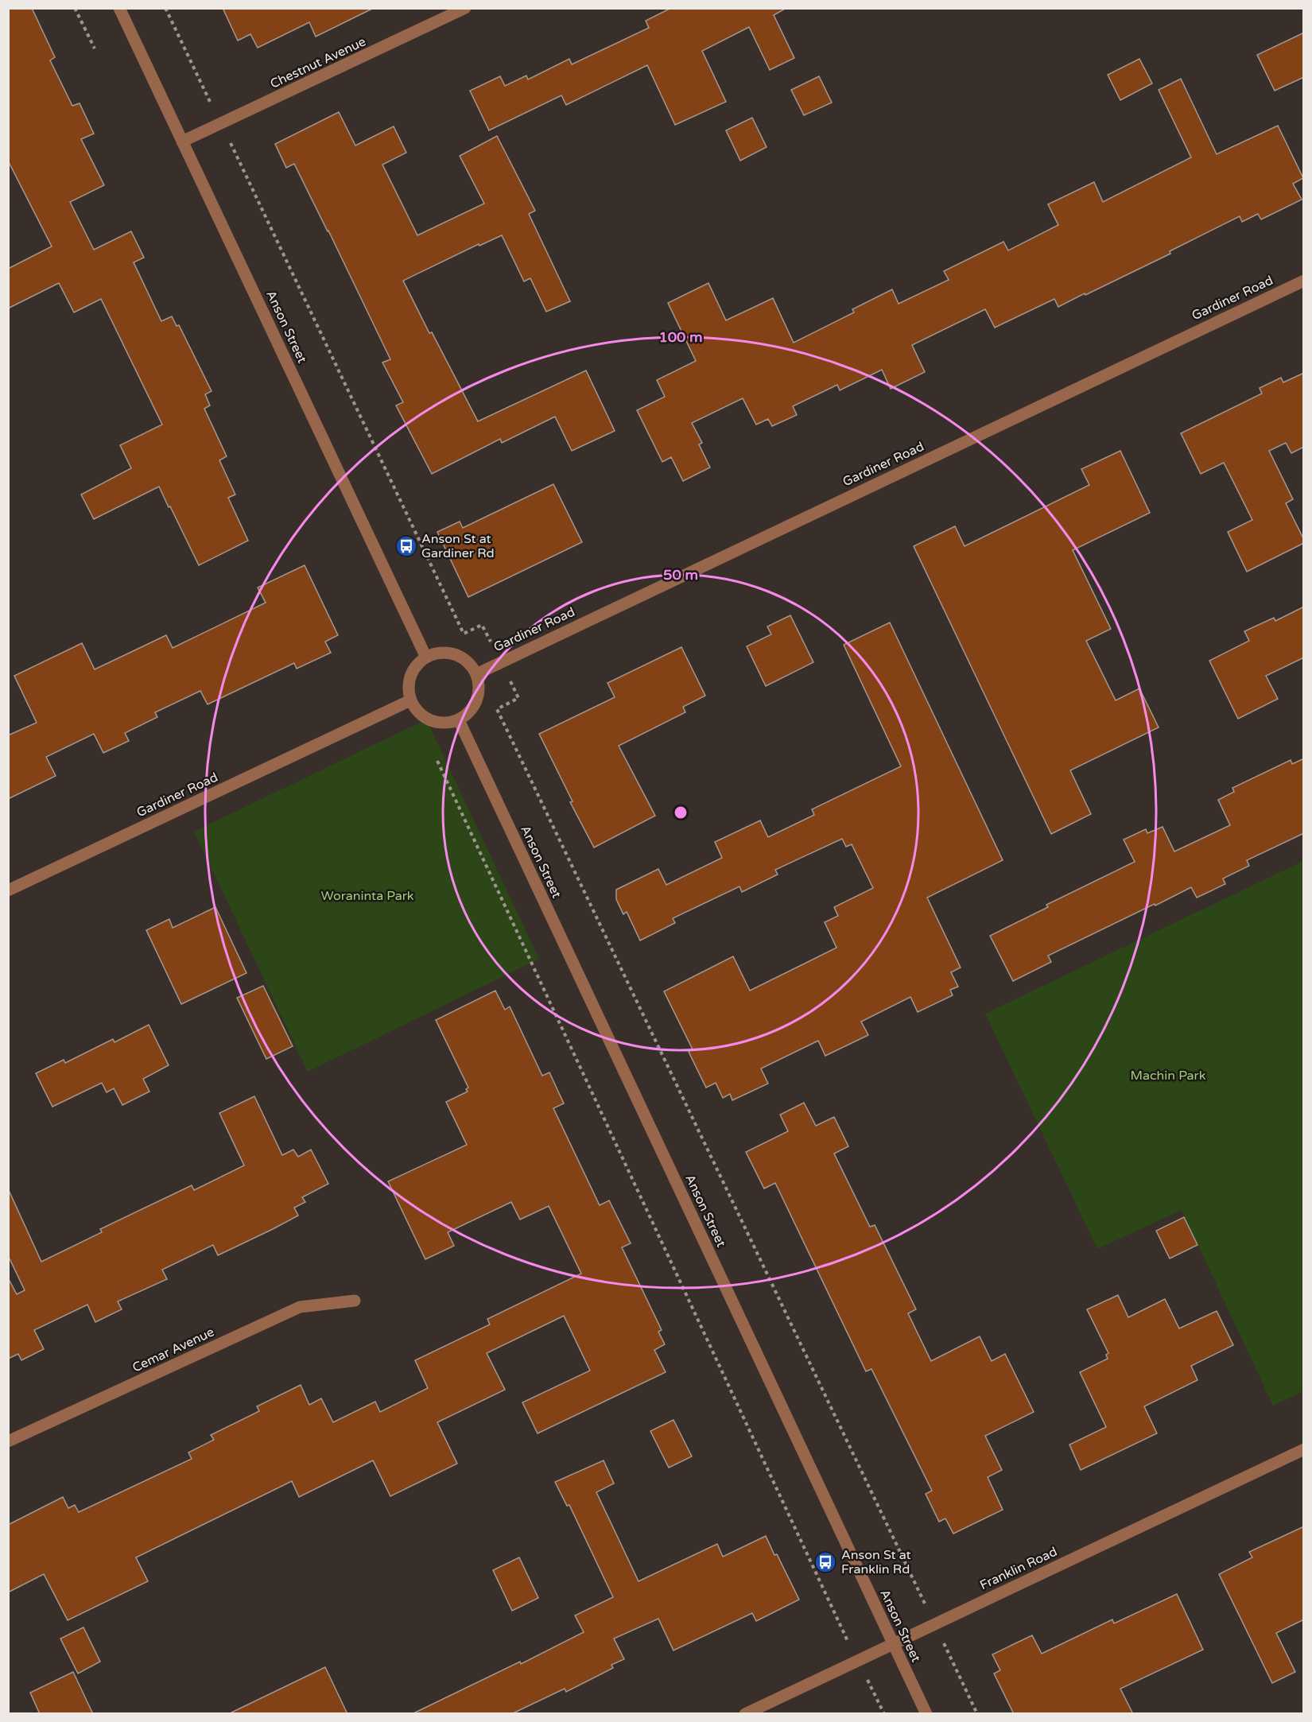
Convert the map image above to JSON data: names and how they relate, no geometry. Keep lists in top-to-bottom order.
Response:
{
  "streets": {
    "street": [
      "Chestnut Avenue",
      "Gardiner Road",
      "Anson Street",
      "Cemar Avenue",
      "Franklin Road"
    ]
  },
  "crossings": [
    ["Chestnut Avenue", "Anson Street"],
    ["Gardiner Road", "Anson Street"],
    ["Anson Street", "Franklin Road"]
  ],
  "parks": ["Woraninta Park", "Machin Park"],
  "places": {
    "bus stop": ["Anson St at Gardiner Rd", "Anson St at Franklin Rd"]
  },
  "rings": ["100 m", "50 m"]
}
